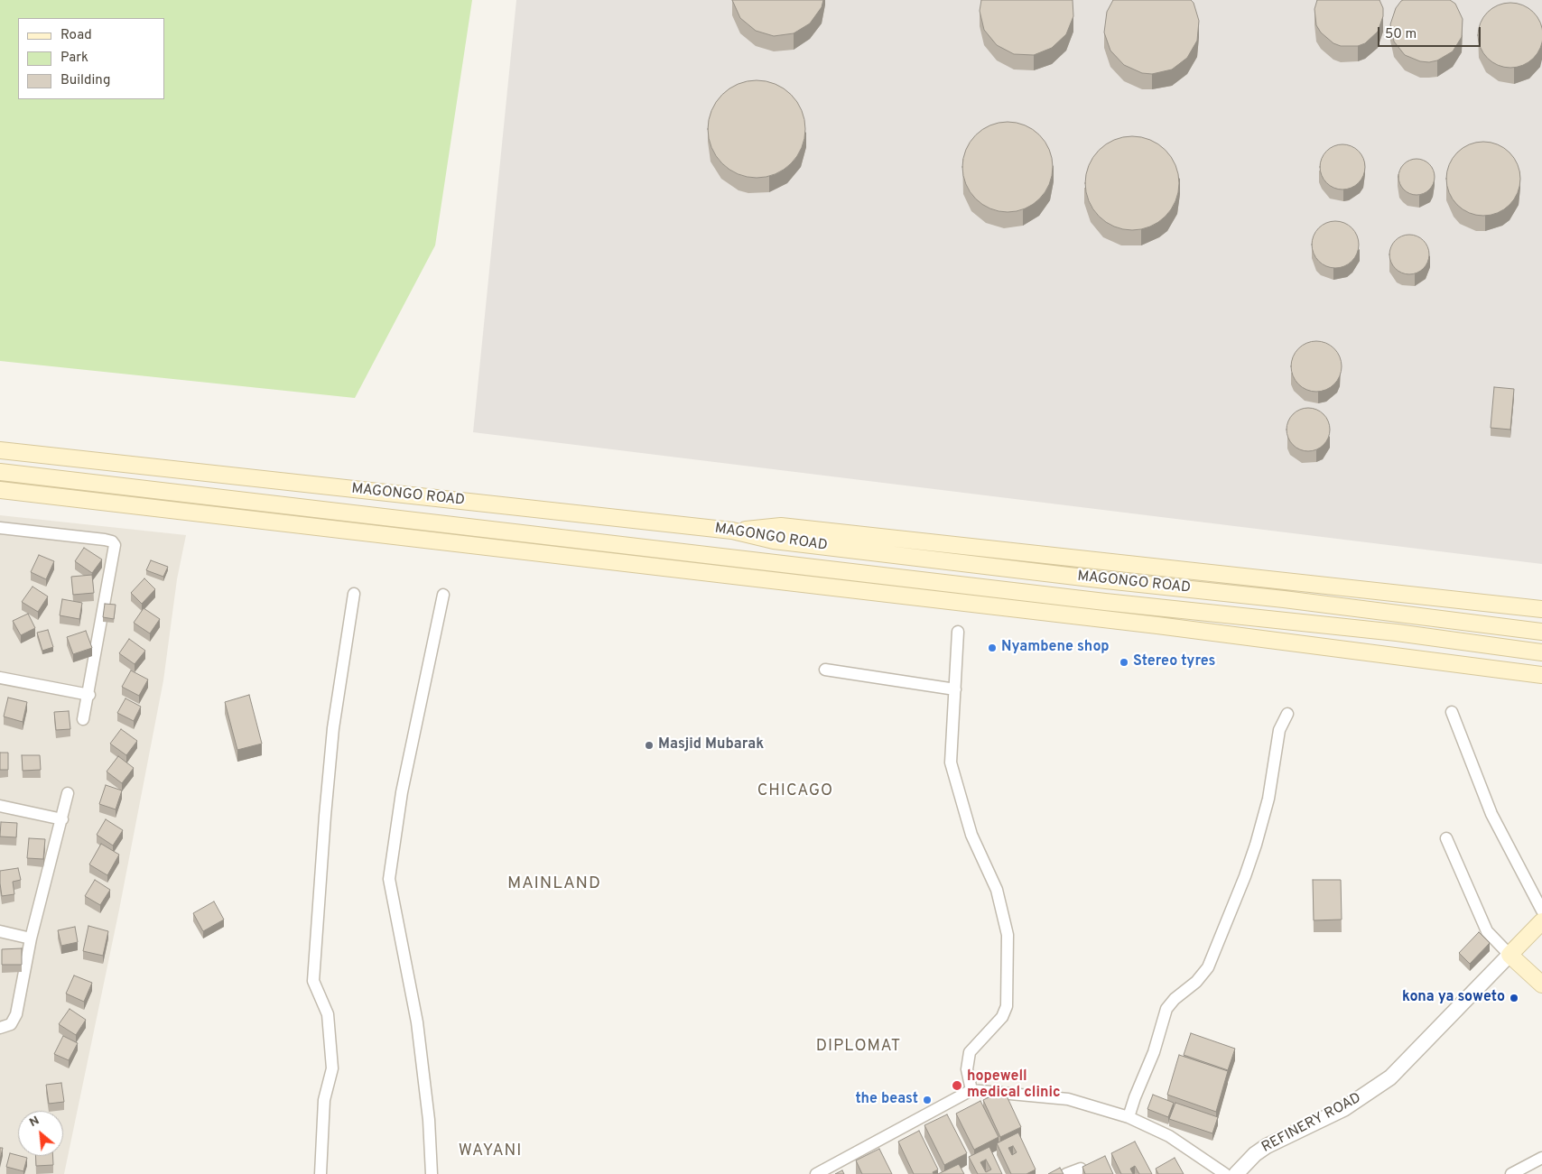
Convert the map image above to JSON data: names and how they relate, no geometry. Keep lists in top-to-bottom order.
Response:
{
  "streets": {
    "main road": ["MAGONGO ROAD", "REFINERY ROAD"]
  },
  "districts": [
    "CHICAGO",
    "MAINLAND",
    "DIPLOMAT",
    "WAYANI"
  ],
  "places": [
    "Nyambene shop",
    "Stereo tyres",
    "Masjid Mubarak",
    "kona ya soweto",
    "hopewell medical clinic",
    "the beast"
  ],
  "legend": ["Road", "Park", "Building"],
  "scale_bar": "50 m",
  "north": "top left"
}
